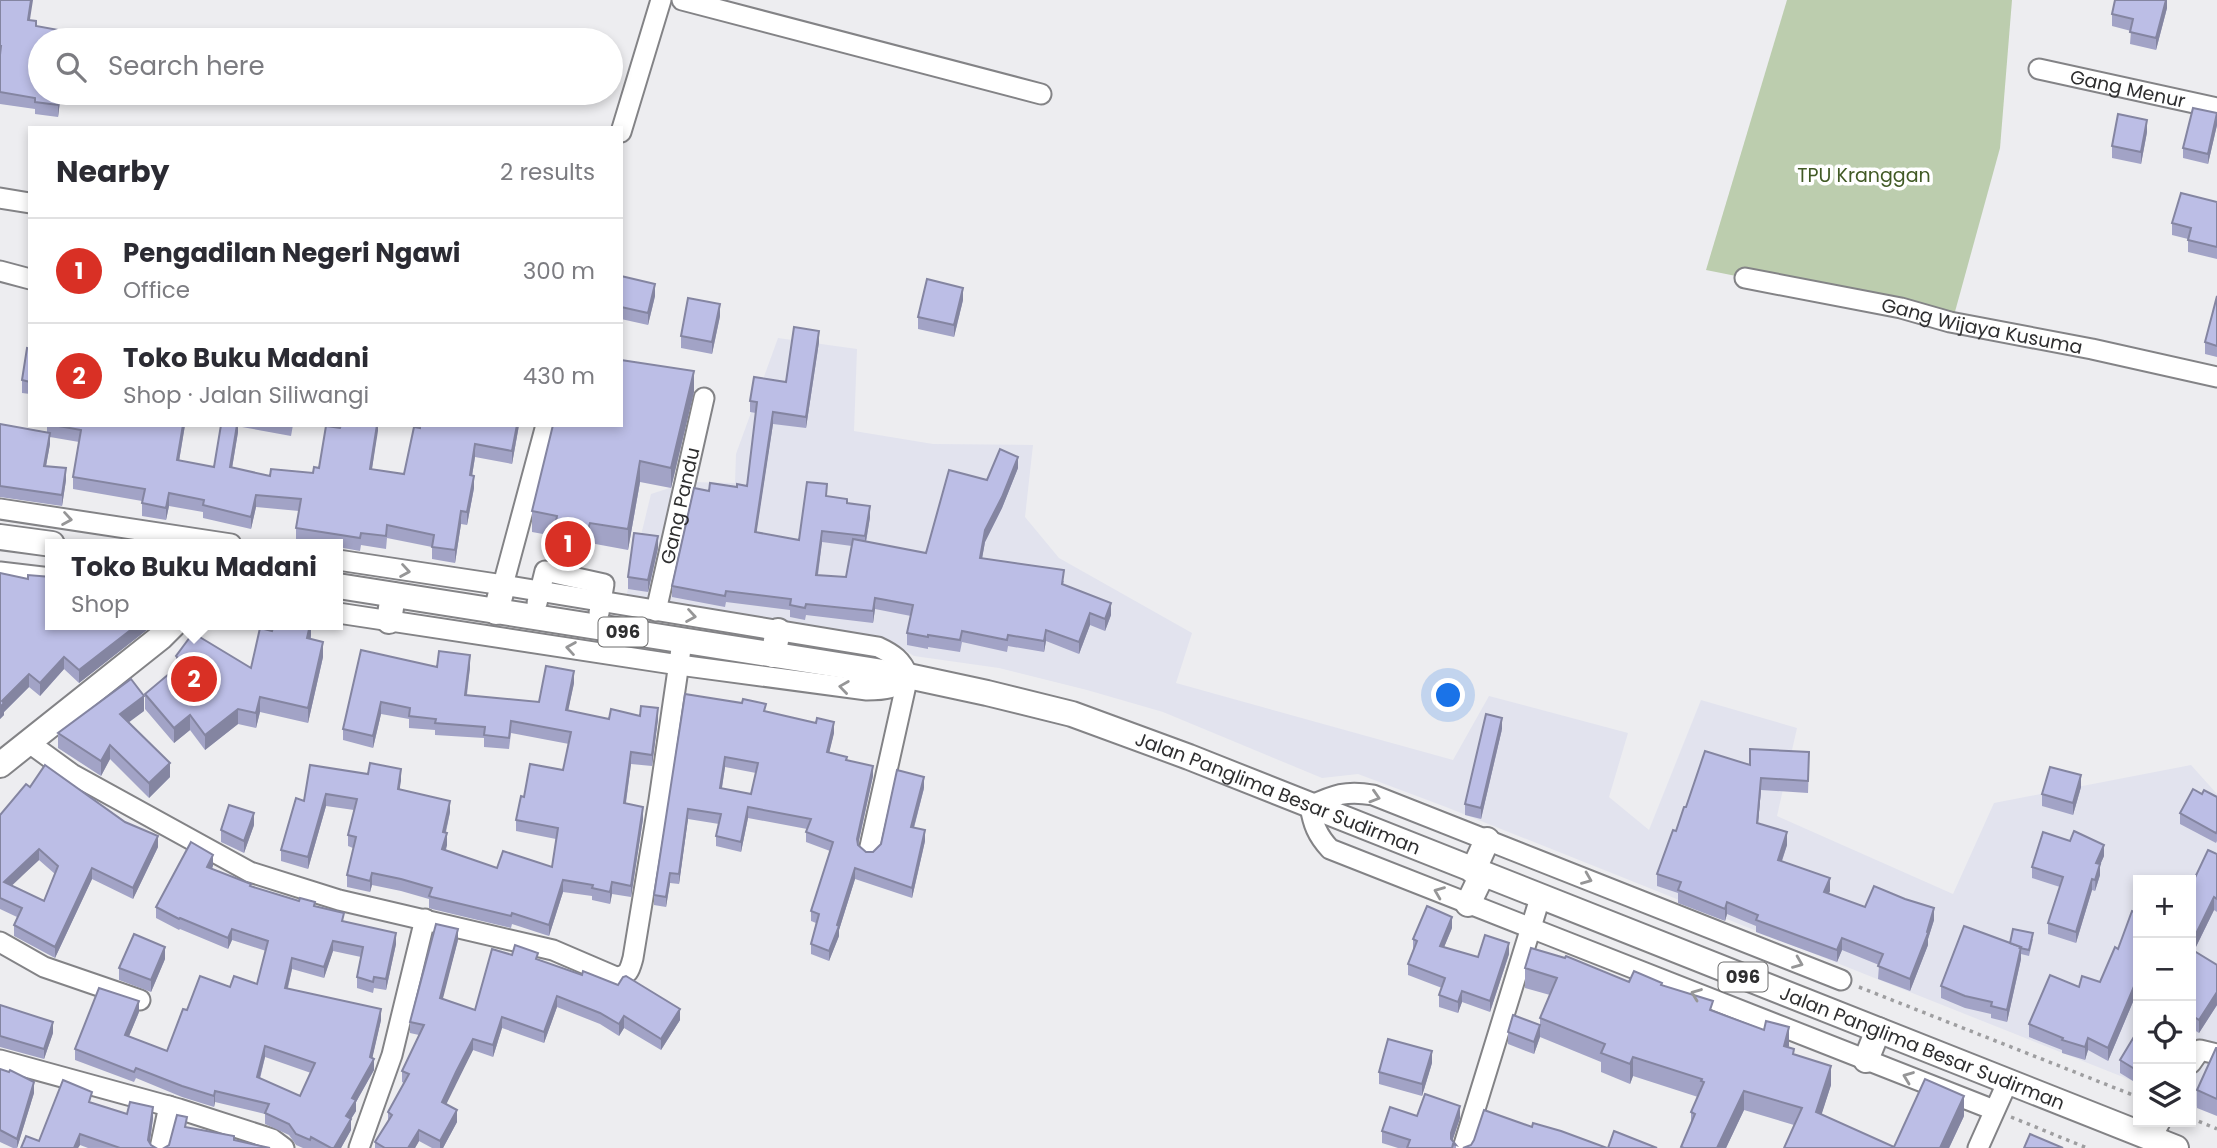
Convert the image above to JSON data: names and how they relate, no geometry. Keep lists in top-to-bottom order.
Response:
{
  "streets": {
    "main road": ["096", "Jalan Panglima Besar Sudirman"],
    "street": ["Gang Menur", "Gang Wijaya Kusuma", "Gang Pandu"]
  },
  "parks": ["TPU Kranggan"],
  "page": {
    "search": "Search here",
    "heading": ["Nearby", "2 results"],
    "list": [
      {
        "mark": "1",
        "name": "Pengadilan Negeri Ngawi",
        "note": "Office",
        "value": "300 m"
      },
      {
        "mark": "2",
        "name": "Toko Buku Madani",
        "note": "Shop · Jalan Siliwangi",
        "value": "430 m"
      }
    ],
    "pins": ["1", "2"],
    "popup": ["Toko Buku Madani", "Shop"],
    "map_buttons": ["+", "−"]
  }
}
